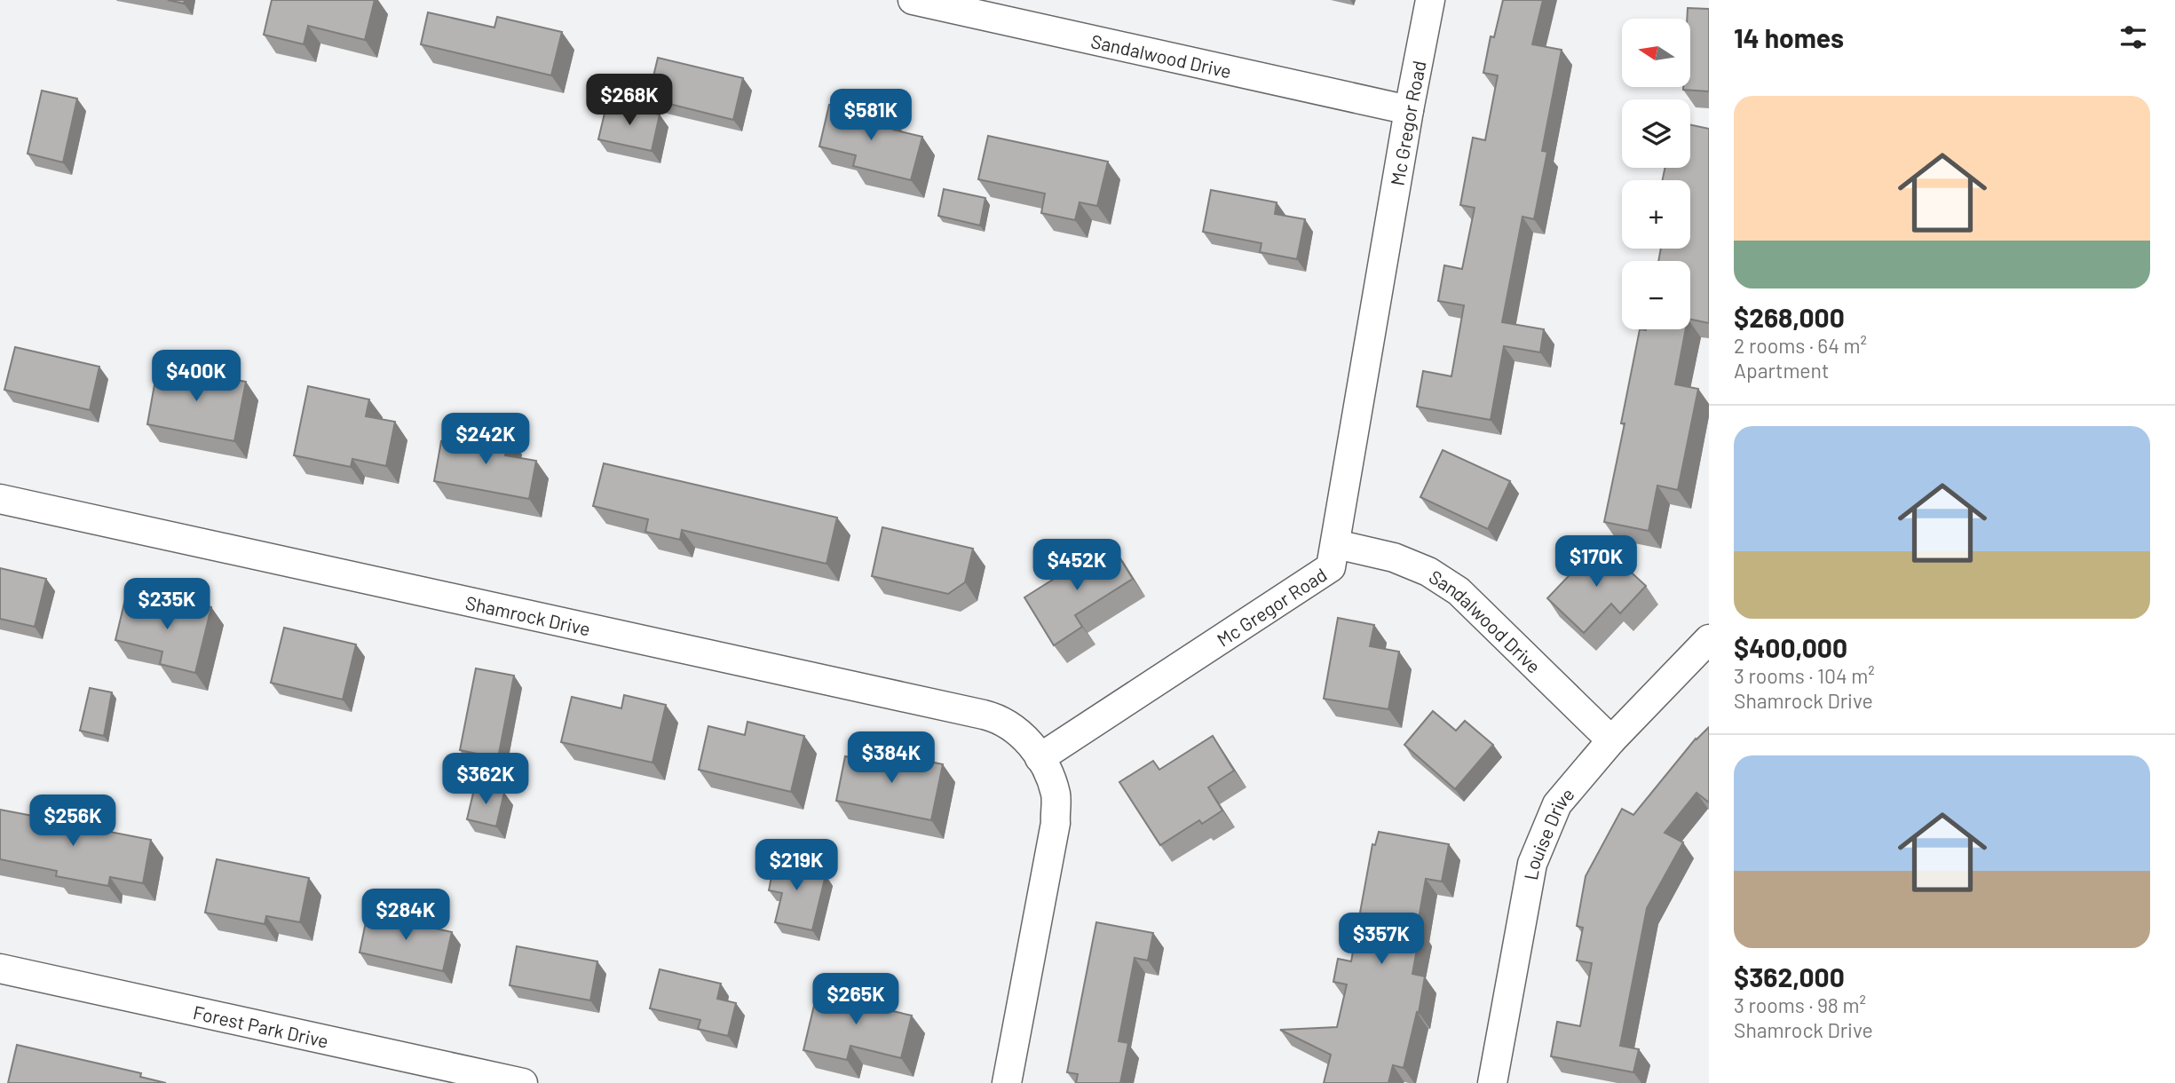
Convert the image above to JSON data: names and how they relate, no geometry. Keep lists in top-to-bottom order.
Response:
{
  "streets": {
    "street": [
      "Sandalwood Drive",
      "Mc Gregor Road",
      "Shamrock Drive",
      "Louise Drive",
      "Forest Park Drive"
    ]
  },
  "crossings": [
    ["Sandalwood Drive", "Mc Gregor Road"],
    ["Sandalwood Drive", "Louise Drive"],
    ["Mc Gregor Road", "Shamrock Drive"]
  ],
  "north": "left",
  "page": {
    "heading": "14 homes",
    "map_buttons": ["+", "−"],
    "price": [
      "$268K",
      "$581K",
      "$400K",
      "$242K",
      "$170K",
      "$452K",
      "$235K",
      "$384K",
      "$362K",
      "$256K",
      "$219K",
      "$284K",
      "$357K",
      "$265K"
    ],
    "list": [
      {
        "name": "$268,000",
        "note": "2 rooms · 64 m² · Apartment"
      },
      {
        "name": "$400,000",
        "note": "3 rooms · 104 m² · Shamrock Drive"
      },
      {
        "name": "$362,000",
        "note": "3 rooms · 98 m² · Shamrock Drive"
      }
    ]
  }
}
